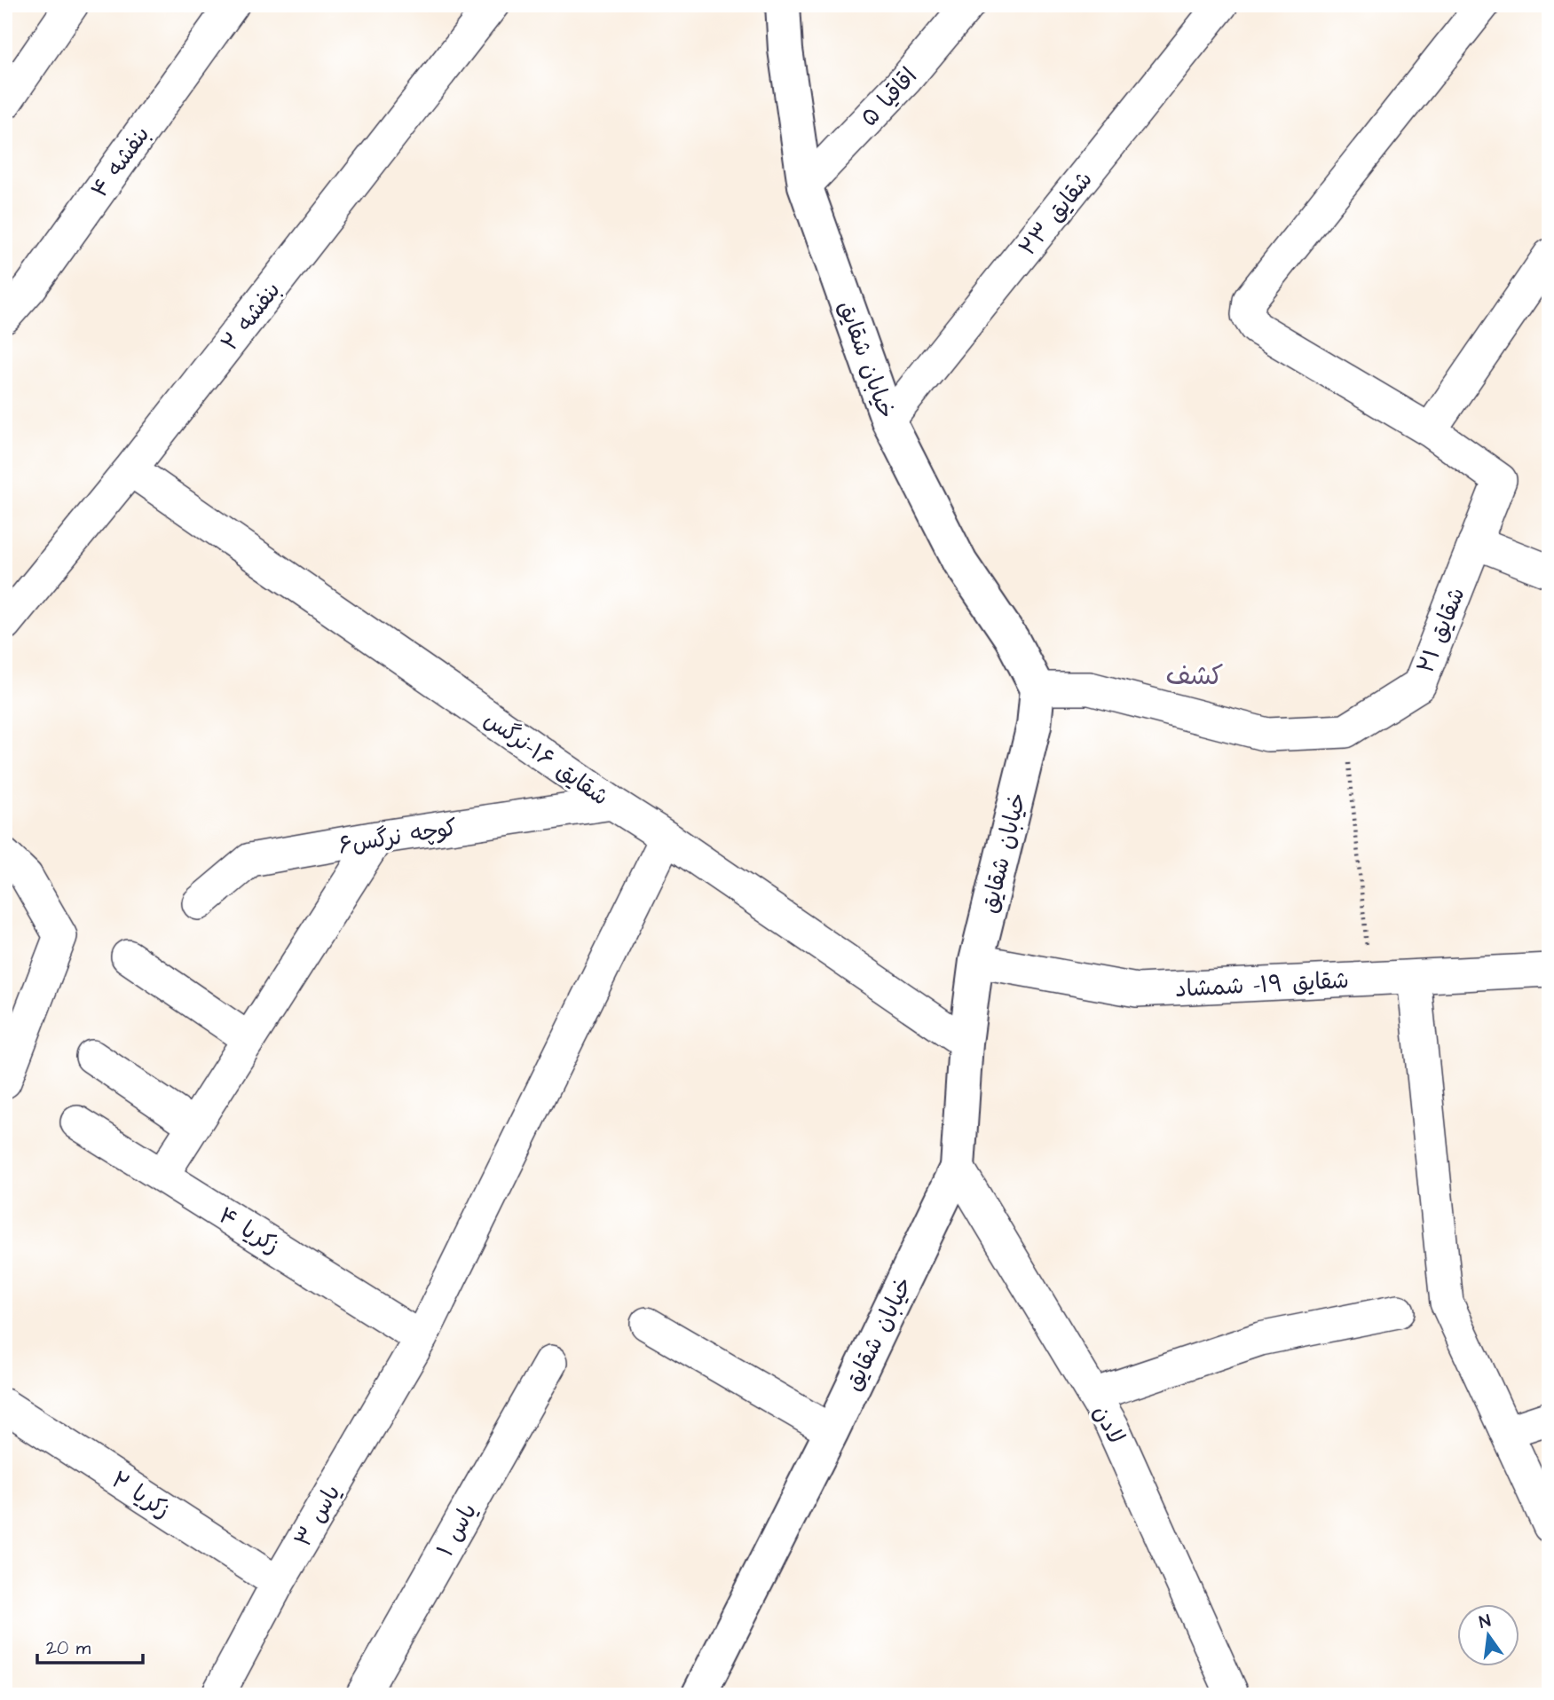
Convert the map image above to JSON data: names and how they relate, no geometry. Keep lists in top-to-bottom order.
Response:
{
  "streets": {
    "street": [
      "اقاقیا ۵",
      "بنفشه ۴",
      "شقایق ۲۳",
      "بنفشه ۲",
      "خیابان شقایق",
      "شقایق ۲۱",
      "شقایق ۱۶-نرگس",
      "کوچه نرگس۶",
      "شقایق ۱۹- شمشاد",
      "زکریا ۴",
      "لادن",
      "زکریا ۲",
      "یاس ۳",
      "یاس ۱"
    ]
  },
  "crossings": [
    ["اقاقیا ۵", "خیابان شقایق"],
    ["شقایق ۲۳", "خیابان شقایق"],
    ["بنفشه ۲", "شقایق ۱۶-نرگس"],
    ["خیابان شقایق", "شقایق ۲۱"],
    ["خیابان شقایق", "شقایق ۱۶-نرگس"],
    ["خیابان شقایق", "شقایق ۱۹- شمشاد"],
    ["خیابان شقایق", "لادن"],
    ["شقایق ۱۶-نرگس", "کوچه نرگس۶"],
    ["شقایق ۱۶-نرگس", "یاس ۳"],
    ["زکریا ۴", "یاس ۳"],
    ["زکریا ۲", "یاس ۳"]
  ],
  "districts": ["کشف"],
  "scale_bar": "20 m",
  "north": "top"
}
